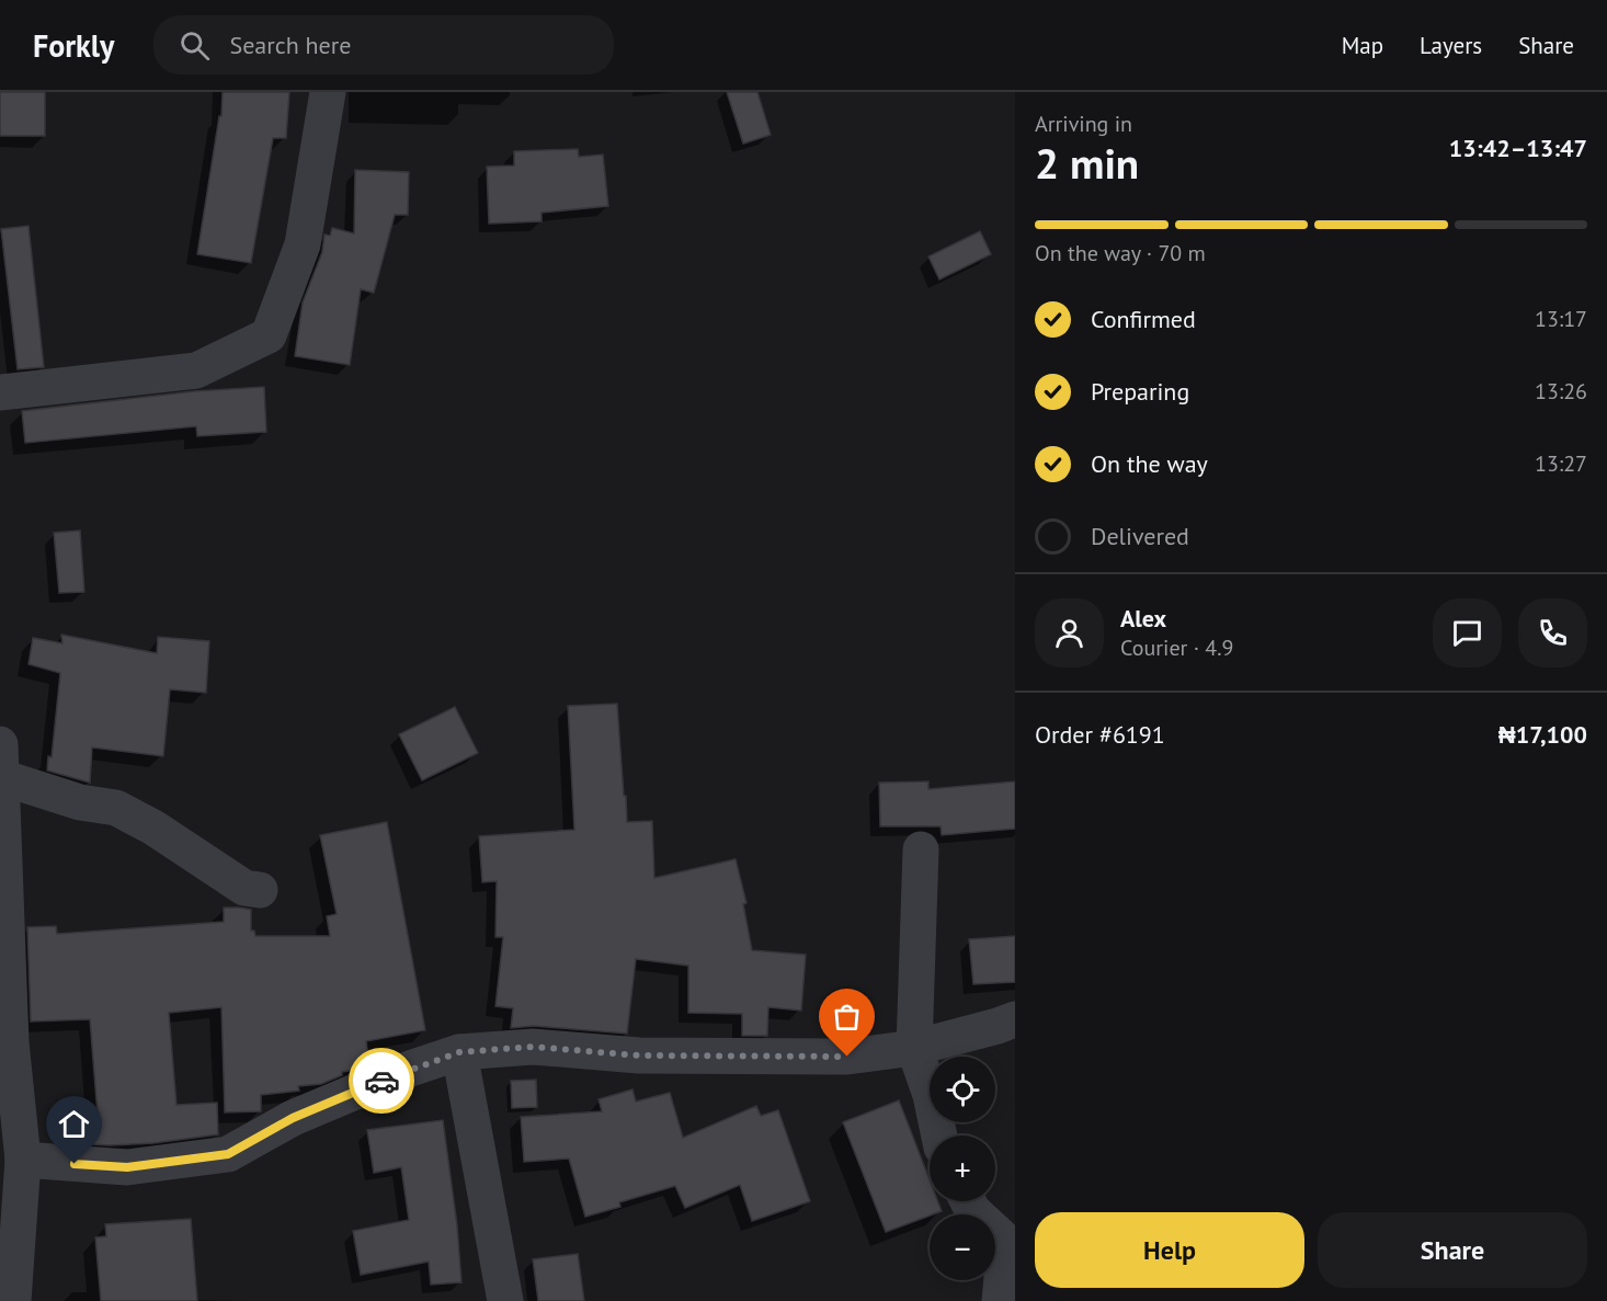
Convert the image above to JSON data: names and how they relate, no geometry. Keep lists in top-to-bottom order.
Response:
{
  "page": {
    "header": "Forkly",
    "search": "Search here",
    "nav": ["Map", "Layers", "Share"],
    "heading": ["2 min", "Arriving in", "13:42–13:47"],
    "panel": [
      "Alex",
      "Courier · 4.9",
      "Order #6191",
      "₦17,100"
    ],
    "bar": "On the way · 70 m",
    "list": [
      ["Confirmed", "13:17"],
      ["Preparing", "13:26"],
      ["On the way", "13:27"],
      "Delivered"
    ],
    "map_buttons": ["+", "−"],
    "buttons": ["Help", "Share"]
  }
}
